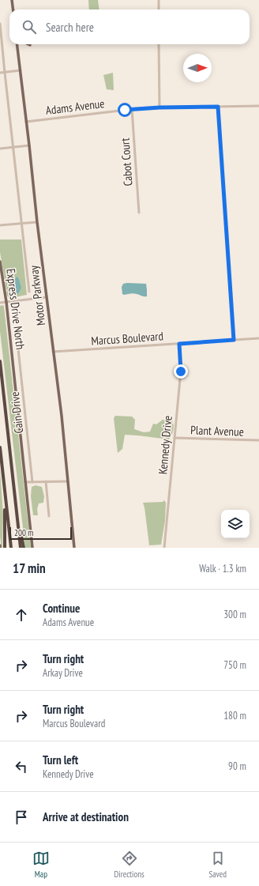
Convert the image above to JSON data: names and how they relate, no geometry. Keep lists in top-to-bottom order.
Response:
{
  "streets": {
    "main road": ["Motor Parkway", "Express Drive North"],
    "street": [
      "Adams Avenue",
      "Cabot Court",
      "Marcus Boulevard",
      "Cain Drive",
      "Plant Avenue",
      "Kennedy Drive"
    ]
  },
  "crossings": [
    ["Adams Avenue", "Cabot Court"],
    ["Adams Avenue", "Motor Parkway"],
    ["Motor Parkway", "Marcus Boulevard"],
    ["Marcus Boulevard", "Kennedy Drive"],
    ["Plant Avenue", "Kennedy Drive"]
  ],
  "scale_bar": "200 m",
  "north": "right",
  "page": {
    "search": "Search here",
    "scale": "200 m",
    "heading": ["17 min", "Walk · 1.3 km"],
    "list": [
      ["Continue", "Adams Avenue", "300 m"],
      ["Turn right", "Arkay Drive", "750 m"],
      ["Turn right", "Marcus Boulevard", "180 m"],
      ["Turn left", "Kennedy Drive", "90 m"],
      "Arrive at destination"
    ],
    "nav": ["Map", "Directions", "Saved"]
  }
}
